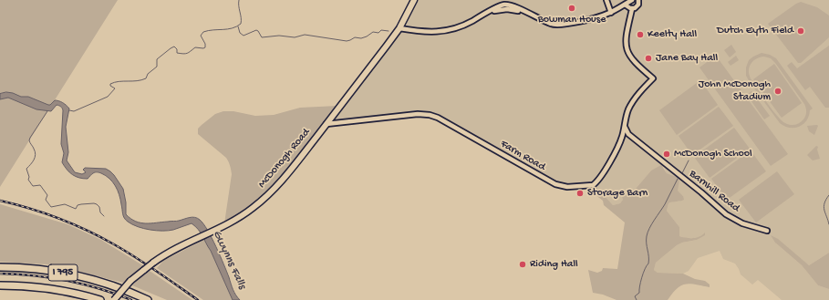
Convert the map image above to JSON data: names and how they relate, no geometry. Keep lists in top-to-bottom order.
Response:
{
  "streets": {
    "highway": ["I 795"],
    "main road": ["McDonogh Road"],
    "street": ["Farm Road", "Barnhill Road"]
  },
  "crossings": [
    ["Farm Road", "McDonogh Road"],
    ["Farm Road", "Barnhill Road"]
  ],
  "water": ["Gwynns Falls"],
  "places": [
    "Bowman House",
    "Dutch Eyth Field",
    "Keelty Hall",
    "Jane Bay Hall",
    "John McDonogh Stadium",
    "McDonogh School",
    "Storage Barn",
    "Riding Hall"
  ]
}
